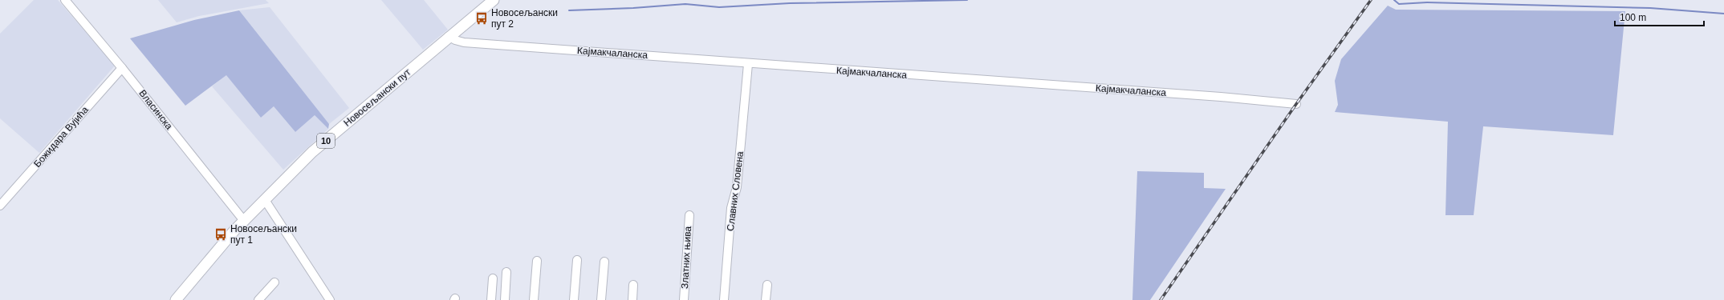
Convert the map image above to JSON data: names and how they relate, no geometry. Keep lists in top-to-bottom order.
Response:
{
  "streets": {
    "main road": ["Новосељански пут", "10"],
    "street": [
      "Кајмакчаланска",
      "Власинска",
      "Божидара Вујића",
      "Славних Словена",
      "Златних њива"
    ]
  },
  "crossings": [
    ["Кајмакчаланска", "Новосељански пут"],
    ["Кајмакчаланска", "Славних Словена"],
    ["Новосељански пут", "Власинска"],
    ["Власинска", "Божидара Вујића"]
  ],
  "places": {
    "bus stop": ["Новосељански пут 2", "Новосељански пут 1"]
  },
  "scale_bar": "100 m"
}
